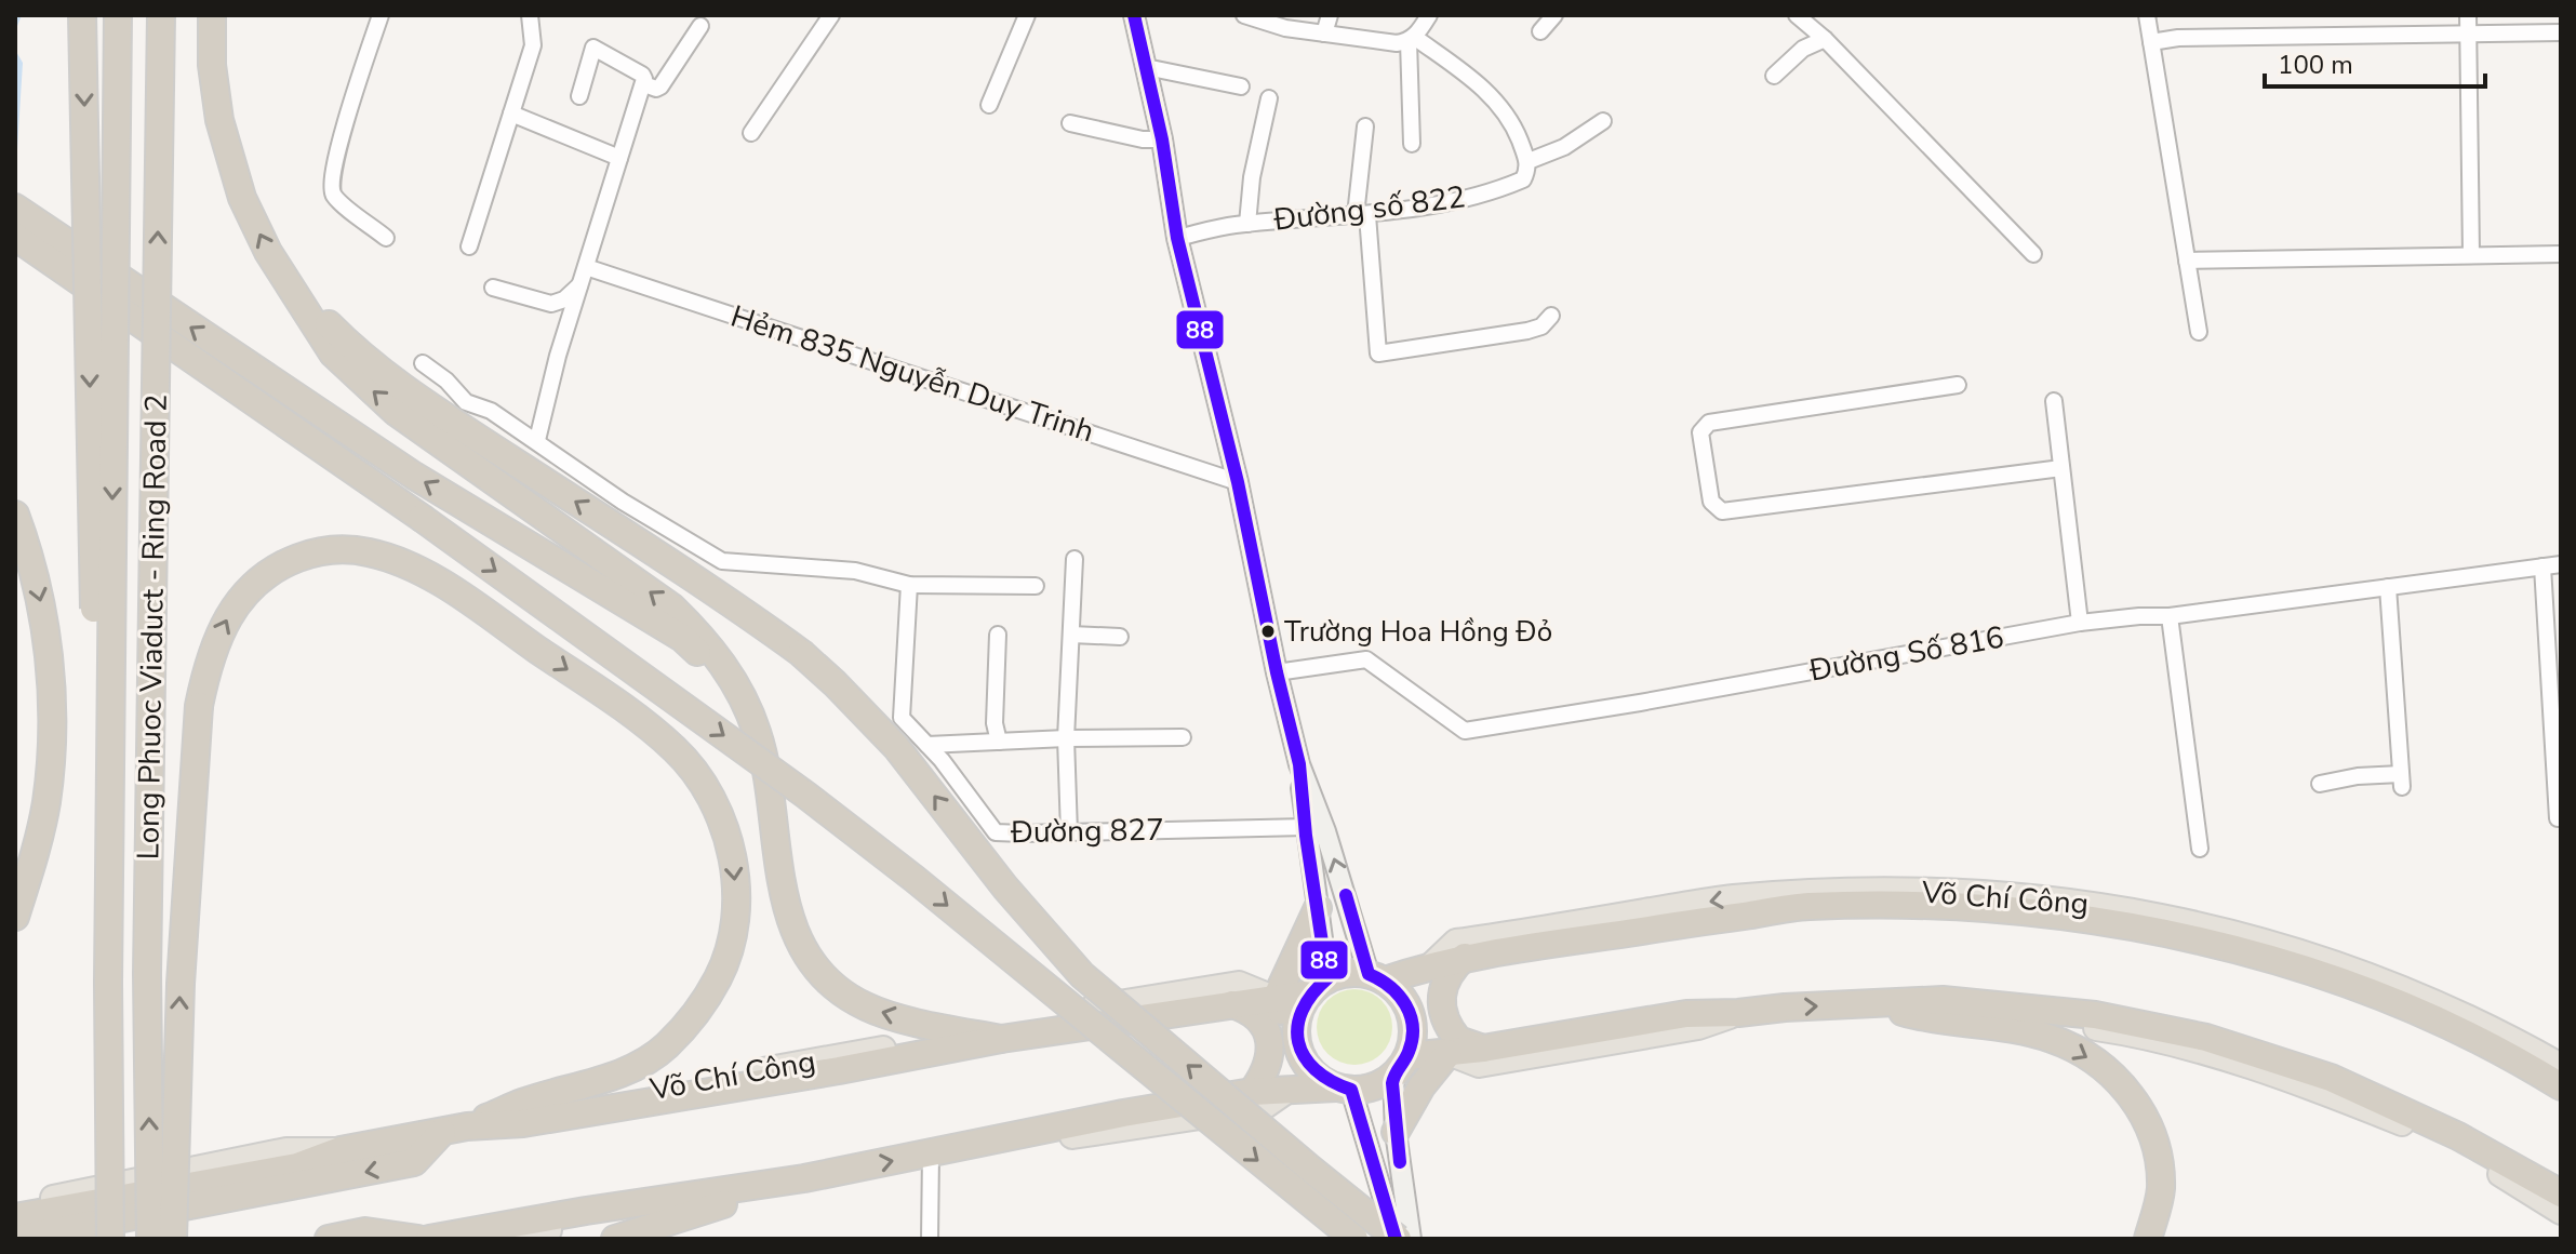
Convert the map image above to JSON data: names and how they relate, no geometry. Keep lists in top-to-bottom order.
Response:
{
  "streets": {
    "highway": ["Long Phuoc Viaduct - Ring Road 2", "Võ Chí Công"],
    "street": [
      "Đường số 822",
      "Hẻm 835 Nguyễn Duy Trinh",
      "Đường Số 816",
      "Đường 827"
    ]
  },
  "places": ["Trường Hoa Hồng Đỏ"],
  "lines": ["transit line 88"],
  "scale_bar": "100 m"
}
